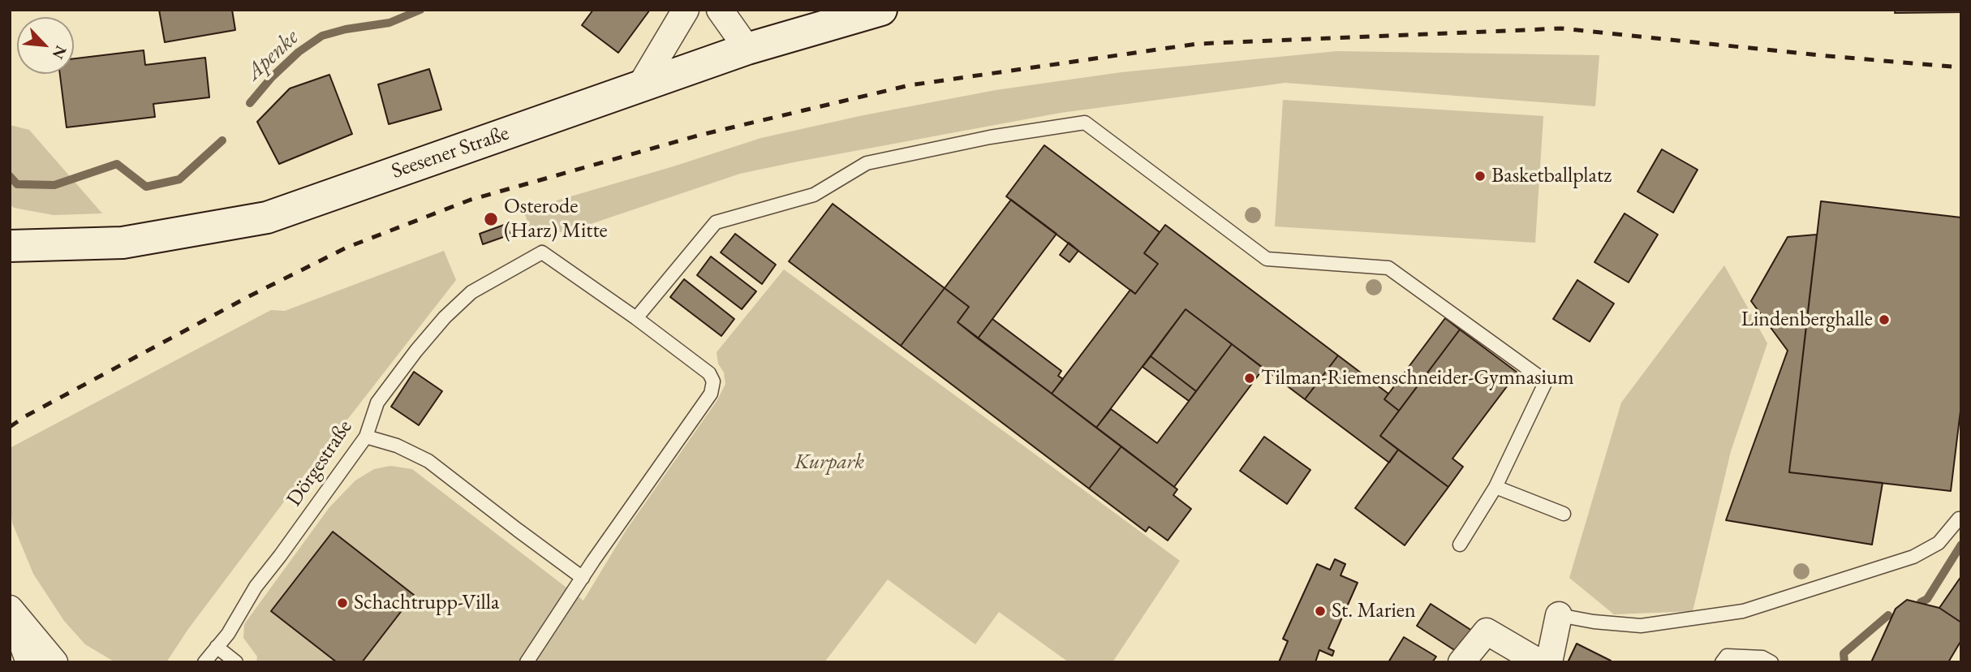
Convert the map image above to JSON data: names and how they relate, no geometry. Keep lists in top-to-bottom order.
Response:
{
  "streets": {
    "street": ["Seesener Straße"],
    "lane": ["Dörgestraße"]
  },
  "water": ["Apenke"],
  "parks": ["Kurpark"],
  "places": [
    "Basketballplatz",
    "Osterode (Harz) Mitte",
    "Lindenberghalle",
    "Tilman-Riemenschneider-Gymnasium",
    "Schachtrupp-Villa",
    "St. Marien"
  ],
  "north": "bottom right"
}
